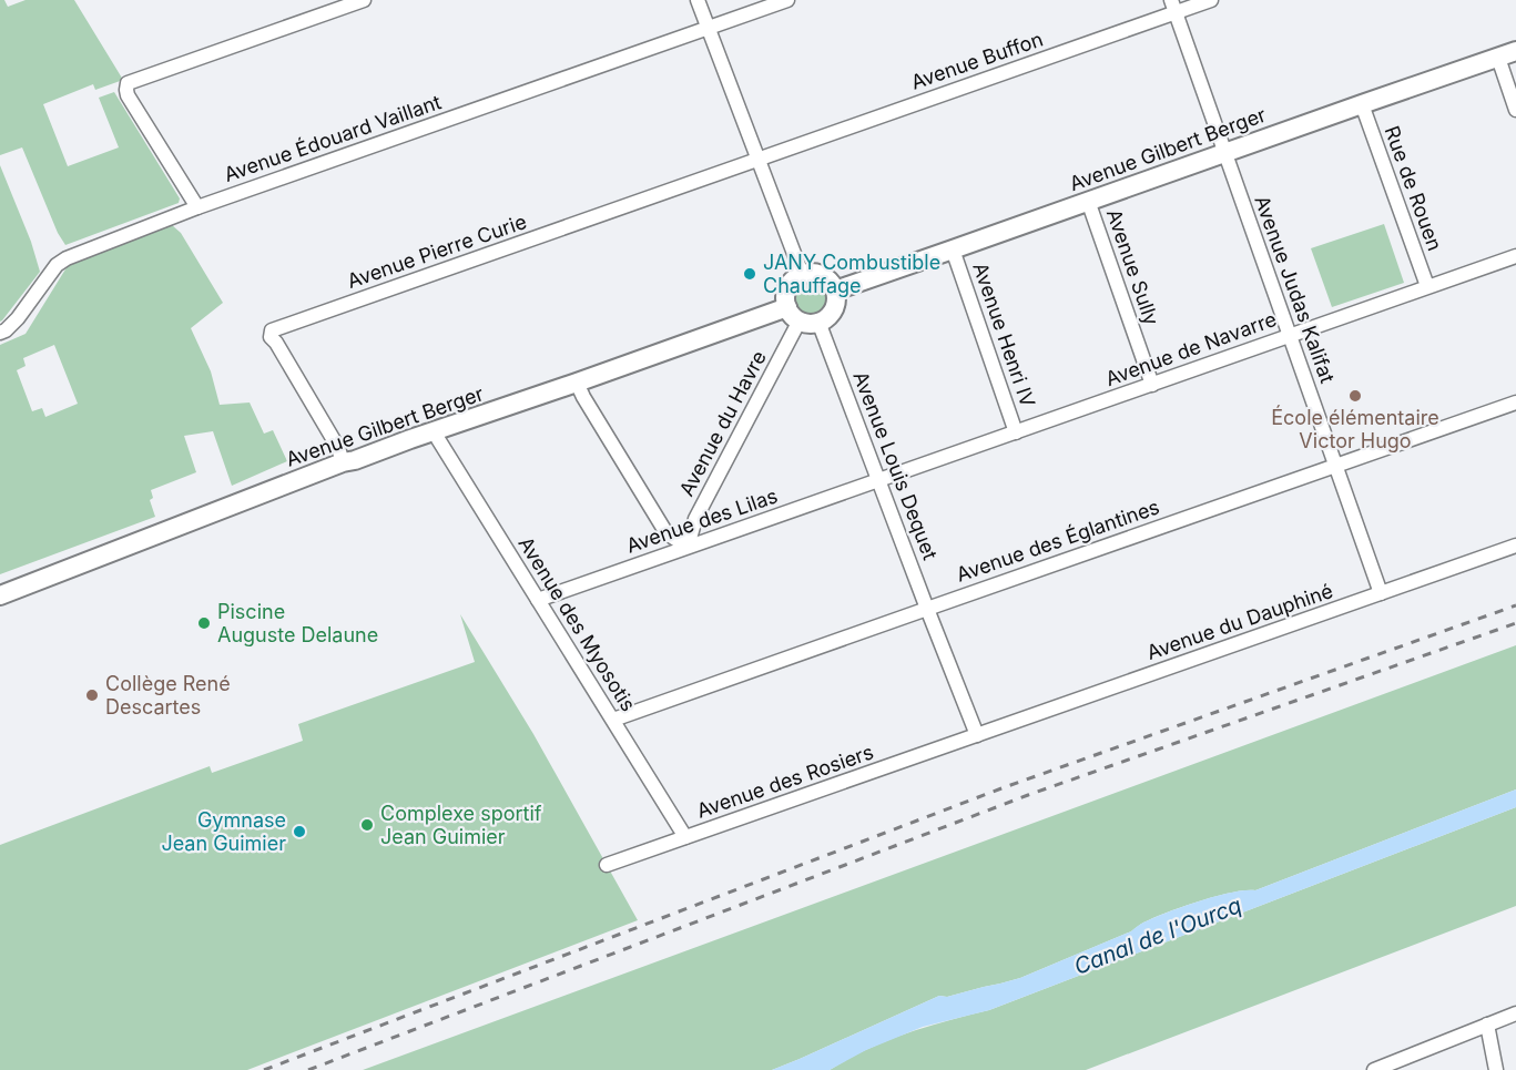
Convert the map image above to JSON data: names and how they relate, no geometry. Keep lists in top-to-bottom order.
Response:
{
  "streets": {
    "street": [
      "Avenue Buffon",
      "Avenue Édouard Vaillant",
      "Avenue Gilbert Berger",
      "Rue de Rouen",
      "Avenue Pierre Curie",
      "Avenue Sully",
      "Avenue Judas Kalifat",
      "Avenue Henri IV",
      "Avenue de Navarre",
      "Avenue du Havre",
      "Avenue Louis Dequet",
      "Avenue des Lilas",
      "Avenue des Églantines",
      "Avenue du Dauphiné",
      "Avenue des Myosotis",
      "Avenue des Rosiers"
    ]
  },
  "crossings": [
    ["Avenue Buffon", "Avenue Pierre Curie"],
    ["Avenue Buffon", "Avenue Judas Kalifat"],
    ["Avenue Gilbert Berger", "Rue de Rouen"],
    ["Avenue Gilbert Berger", "Avenue Pierre Curie"],
    ["Avenue Gilbert Berger", "Avenue Sully"],
    ["Avenue Gilbert Berger", "Avenue Judas Kalifat"],
    ["Avenue Gilbert Berger", "Avenue Henri IV"],
    ["Avenue Gilbert Berger", "Avenue du Havre"],
    ["Avenue Gilbert Berger", "Avenue Louis Dequet"],
    ["Avenue Gilbert Berger", "Avenue des Myosotis"],
    ["Rue de Rouen", "Avenue de Navarre"],
    ["Avenue Sully", "Avenue de Navarre"],
    ["Avenue Judas Kalifat", "Avenue de Navarre"],
    ["Avenue Judas Kalifat", "Avenue des Églantines"],
    ["Avenue Judas Kalifat", "Avenue du Dauphiné"],
    ["Avenue Henri IV", "Avenue de Navarre"],
    ["Avenue de Navarre", "Avenue Louis Dequet"],
    ["Avenue de Navarre", "Avenue des Lilas"],
    ["Avenue du Havre", "Avenue Louis Dequet"],
    ["Avenue du Havre", "Avenue des Lilas"],
    ["Avenue Louis Dequet", "Avenue des Lilas"],
    ["Avenue Louis Dequet", "Avenue des Églantines"],
    ["Avenue Louis Dequet", "Avenue du Dauphiné"],
    ["Avenue Louis Dequet", "Avenue des Rosiers"],
    ["Avenue des Lilas", "Avenue des Myosotis"],
    ["Avenue des Églantines", "Avenue des Myosotis"],
    ["Avenue du Dauphiné", "Avenue des Rosiers"],
    ["Avenue des Myosotis", "Avenue des Rosiers"]
  ],
  "water": ["Canal de l'Ourcq"],
  "places": [
    "JANY Combustible Chauffage",
    "École élémentaire Victor Hugo",
    "Piscine Auguste Delaune",
    "Collège René Descartes",
    "Complexe sportif Jean Guimier",
    "Gymnase Jean Guimier"
  ]
}
